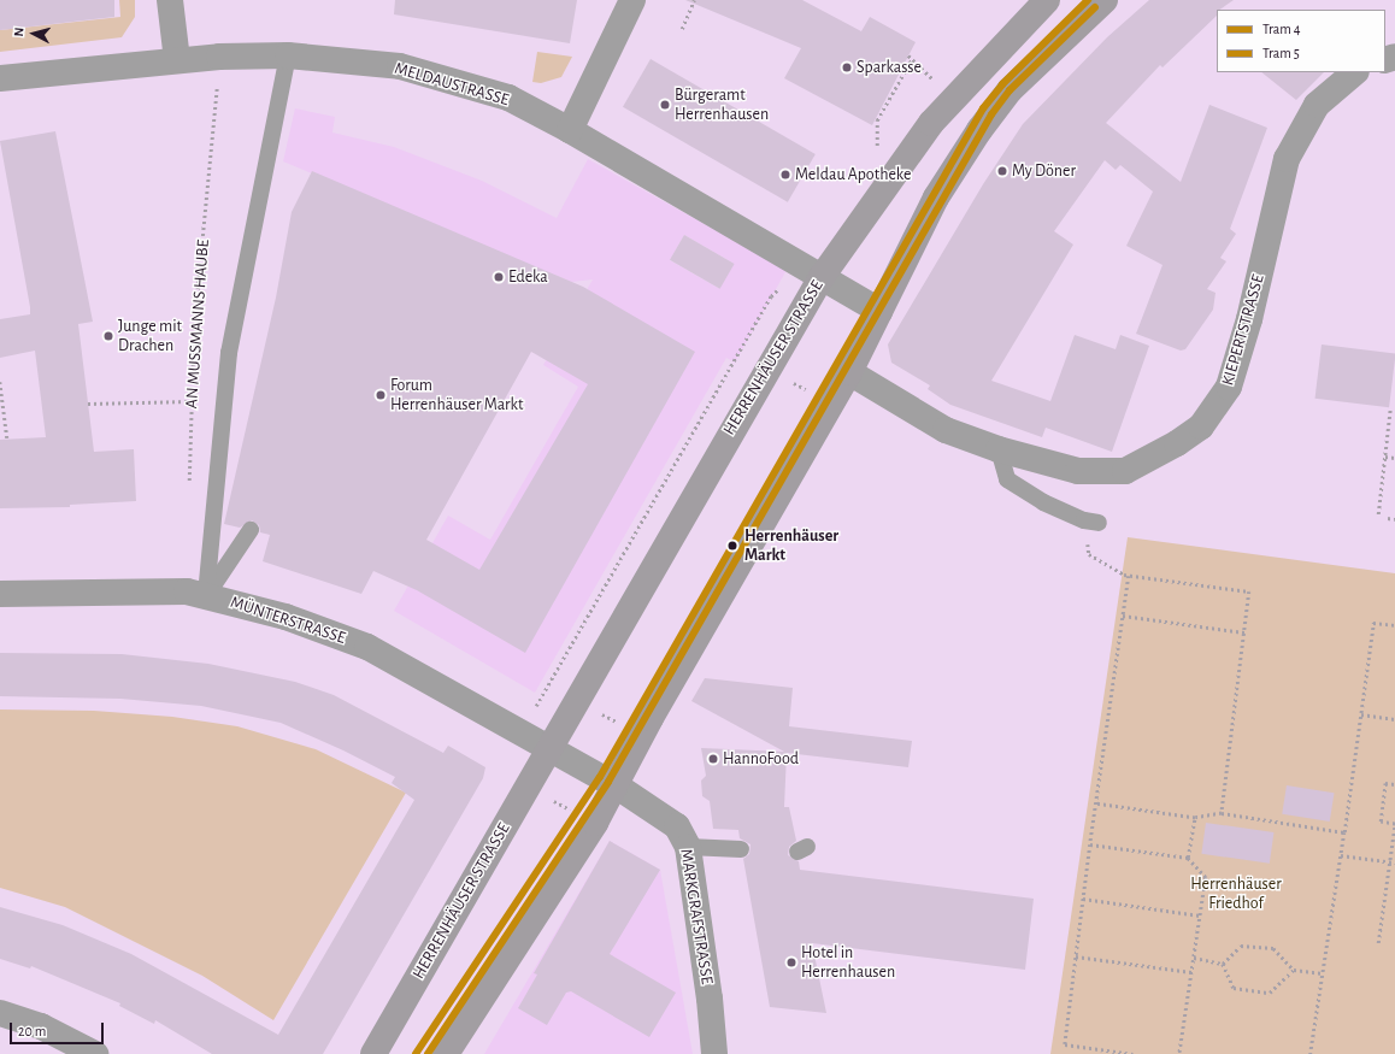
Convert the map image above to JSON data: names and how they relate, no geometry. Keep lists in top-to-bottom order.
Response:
{
  "streets": {
    "street": [
      "MELDAUSTRASSE",
      "KIEPERTSTRASSE",
      "HERRENHÄUSER STRASSE",
      "MÜNTERSTRASSE",
      "MARKGRAFSTRASSE"
    ],
    "path": ["AN MUSSMANNS HAUBE"]
  },
  "crossings": [
    ["MELDAUSTRASSE", "AN MUSSMANNS HAUBE"],
    ["MELDAUSTRASSE", "HERRENHÄUSER STRASSE"],
    ["HERRENHÄUSER STRASSE", "MÜNTERSTRASSE"]
  ],
  "parks": ["Herrenhäuser Friedhof"],
  "places": [
    "Sparkasse",
    "Bürgeramt Herrenhausen",
    "My Döner",
    "Meldau Apotheke",
    "Edeka",
    "Junge mit Drachen",
    "Forum Herrenhäuser Markt",
    "Herrenhäuser Markt",
    "HannoFood",
    "Hotel in Herrenhausen"
  ],
  "lines": ["tram line 4", "tram line 5"],
  "legend": ["Tram 4", "Tram 5"],
  "scale_bar": "20 m",
  "north": "left"
}
